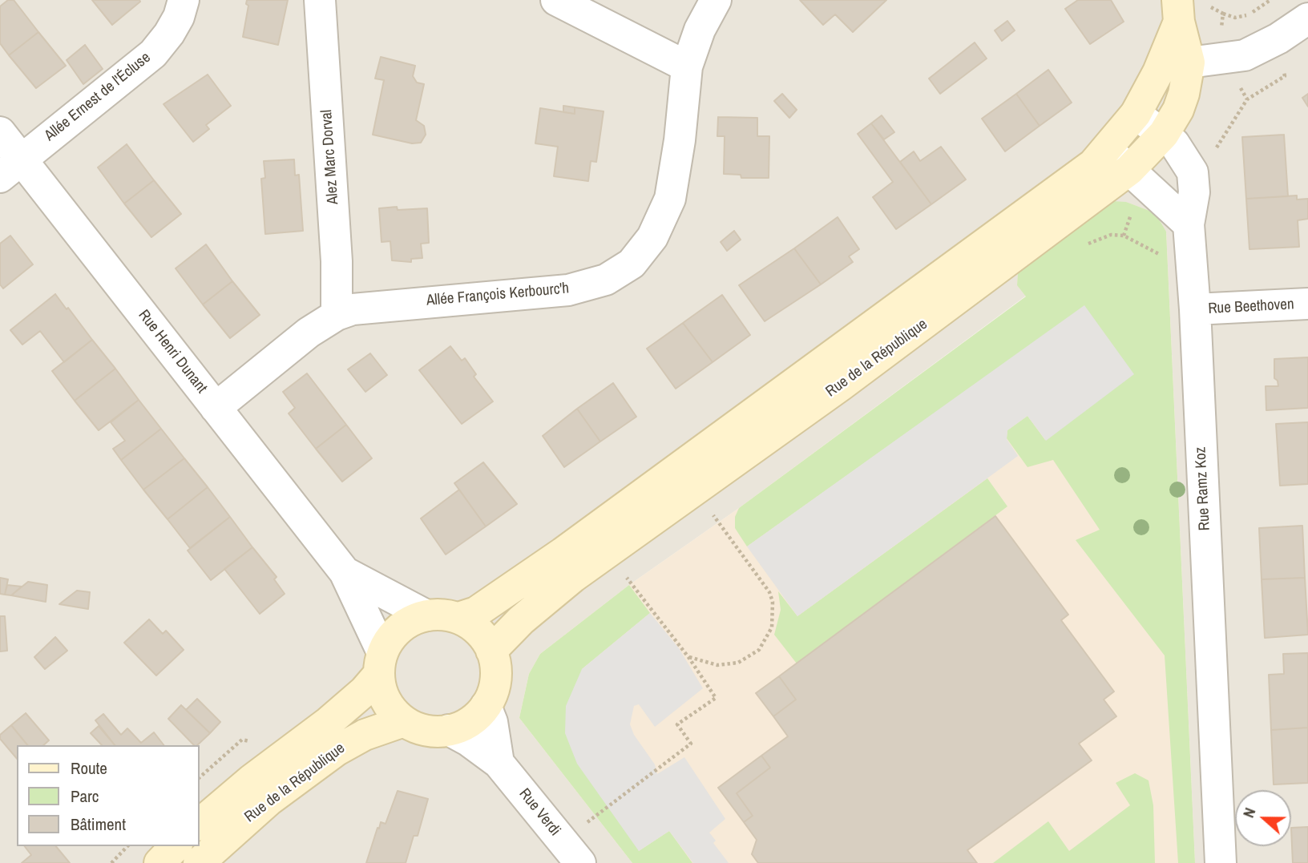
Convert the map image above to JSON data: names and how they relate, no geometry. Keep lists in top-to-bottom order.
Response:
{
  "streets": {
    "street": [
      "Allée Ernest de l'Écluse",
      "Alez Marc Dorval",
      "Allée François Kerbourc'h",
      "Rue Beethoven",
      "Rue Henri Dunant",
      "Rue de la République",
      "Rue Ramz Koz",
      "Rue Verdi"
    ]
  },
  "crossings": [
    ["Allée Ernest de l'Écluse", "Rue Henri Dunant"],
    ["Alez Marc Dorval", "Allée François Kerbourc'h"],
    ["Allée François Kerbourc'h", "Rue Henri Dunant"],
    ["Rue Beethoven", "Rue Ramz Koz"],
    ["Rue Henri Dunant", "Rue de la République"],
    ["Rue Henri Dunant", "Rue Verdi"],
    ["Rue de la République", "Rue Verdi"]
  ],
  "legend": ["Route", "Parc", "Bâtiment"],
  "north": "left"
}
